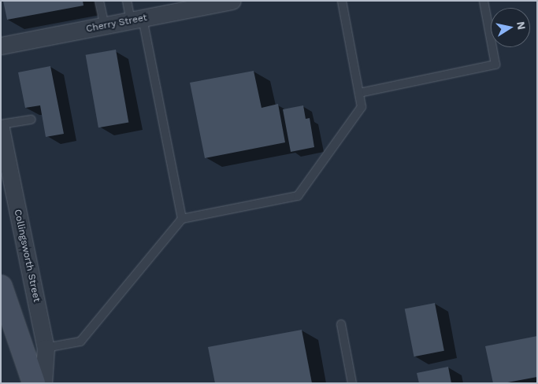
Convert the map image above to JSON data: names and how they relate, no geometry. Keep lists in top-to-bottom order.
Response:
{
  "streets": {
    "street": ["Cherry Street", "Collingsworth Street"]
  },
  "north": "right"
}
